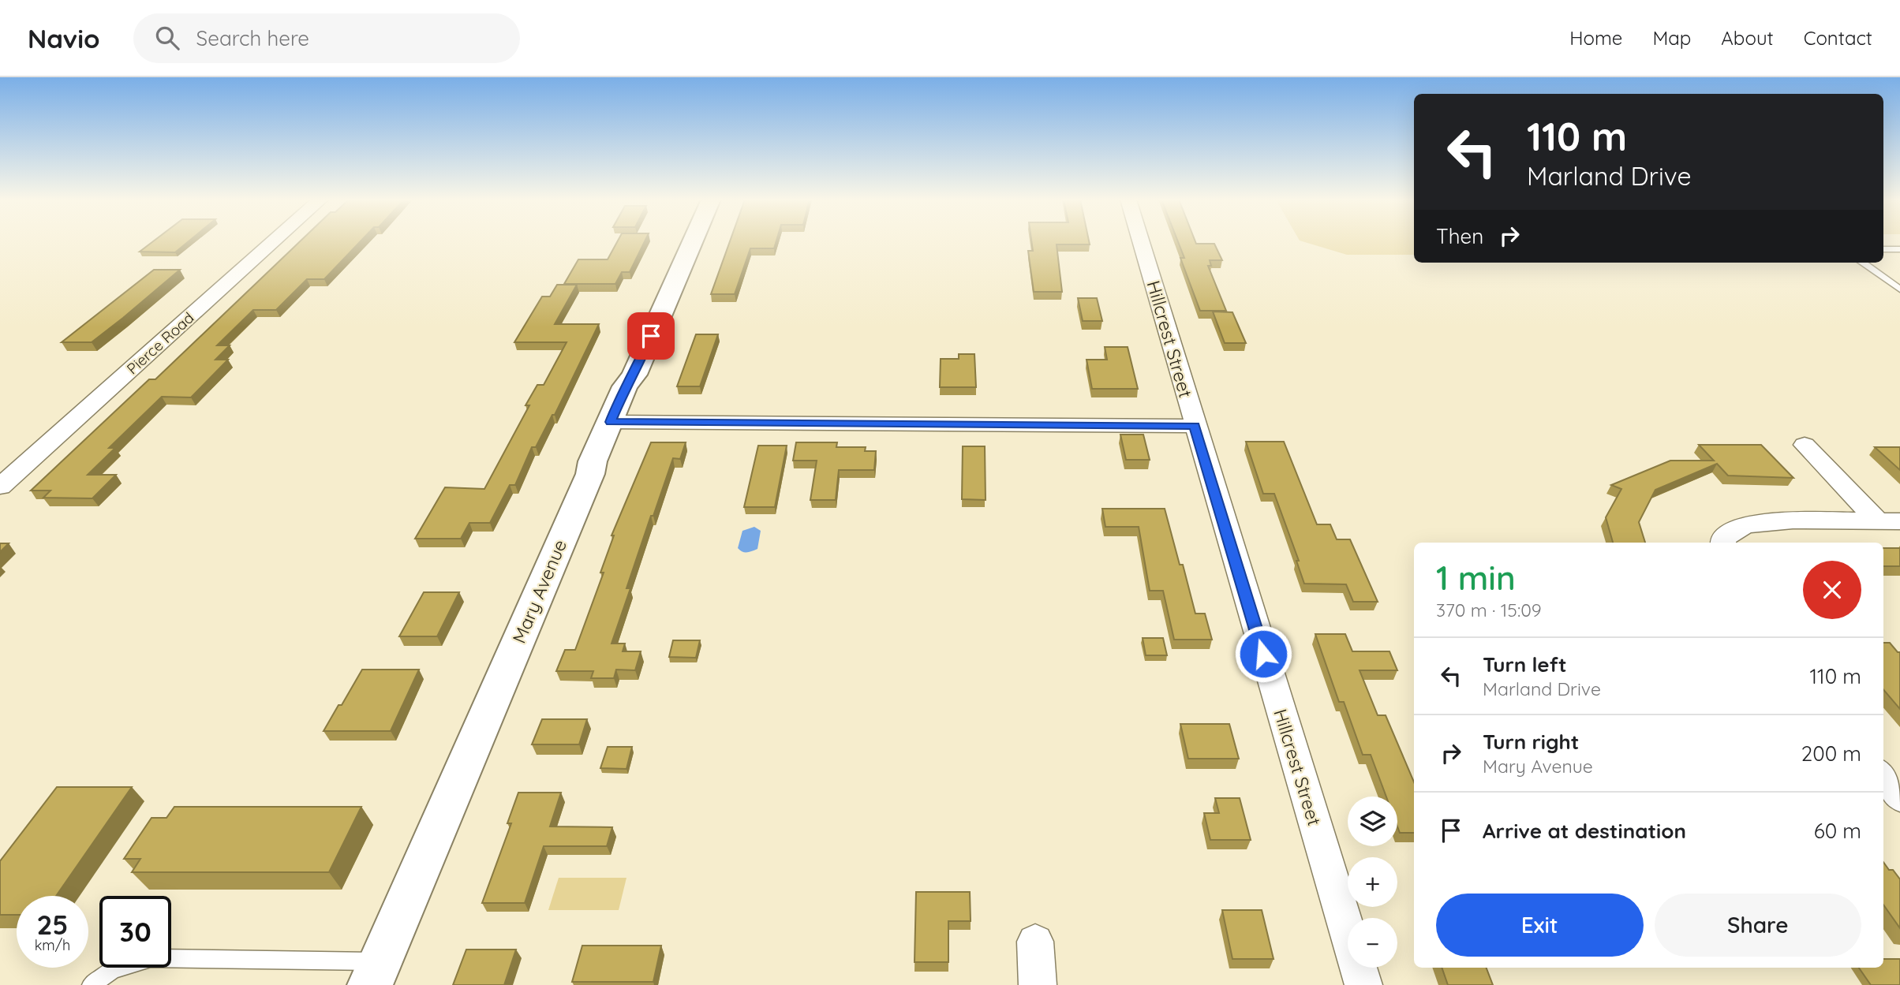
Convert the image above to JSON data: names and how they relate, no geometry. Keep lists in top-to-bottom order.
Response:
{
  "streets": {
    "street": ["Hillcrest Street", "Pierce Road", "Mary Avenue"]
  },
  "page": {
    "header": "Navio",
    "search": "Search here",
    "nav": [
      "Home",
      "Map",
      "About",
      "Contact"
    ],
    "turn": ["110 m", "Marland Drive"],
    "then": "Then",
    "heading": ["1 min", "370 m · 15:09"],
    "list": [
      {
        "name": "Turn left",
        "note": "Marland Drive",
        "value": "110 m"
      },
      {
        "name": "Turn right",
        "note": "Mary Avenue",
        "value": "200 m"
      },
      {
        "name": "Arrive at destination",
        "value": "60 m"
      }
    ],
    "map_buttons": ["+", "−"],
    "buttons": ["Exit", "Share"],
    "speed": "25 km/h",
    "limit": "30"
  }
}
